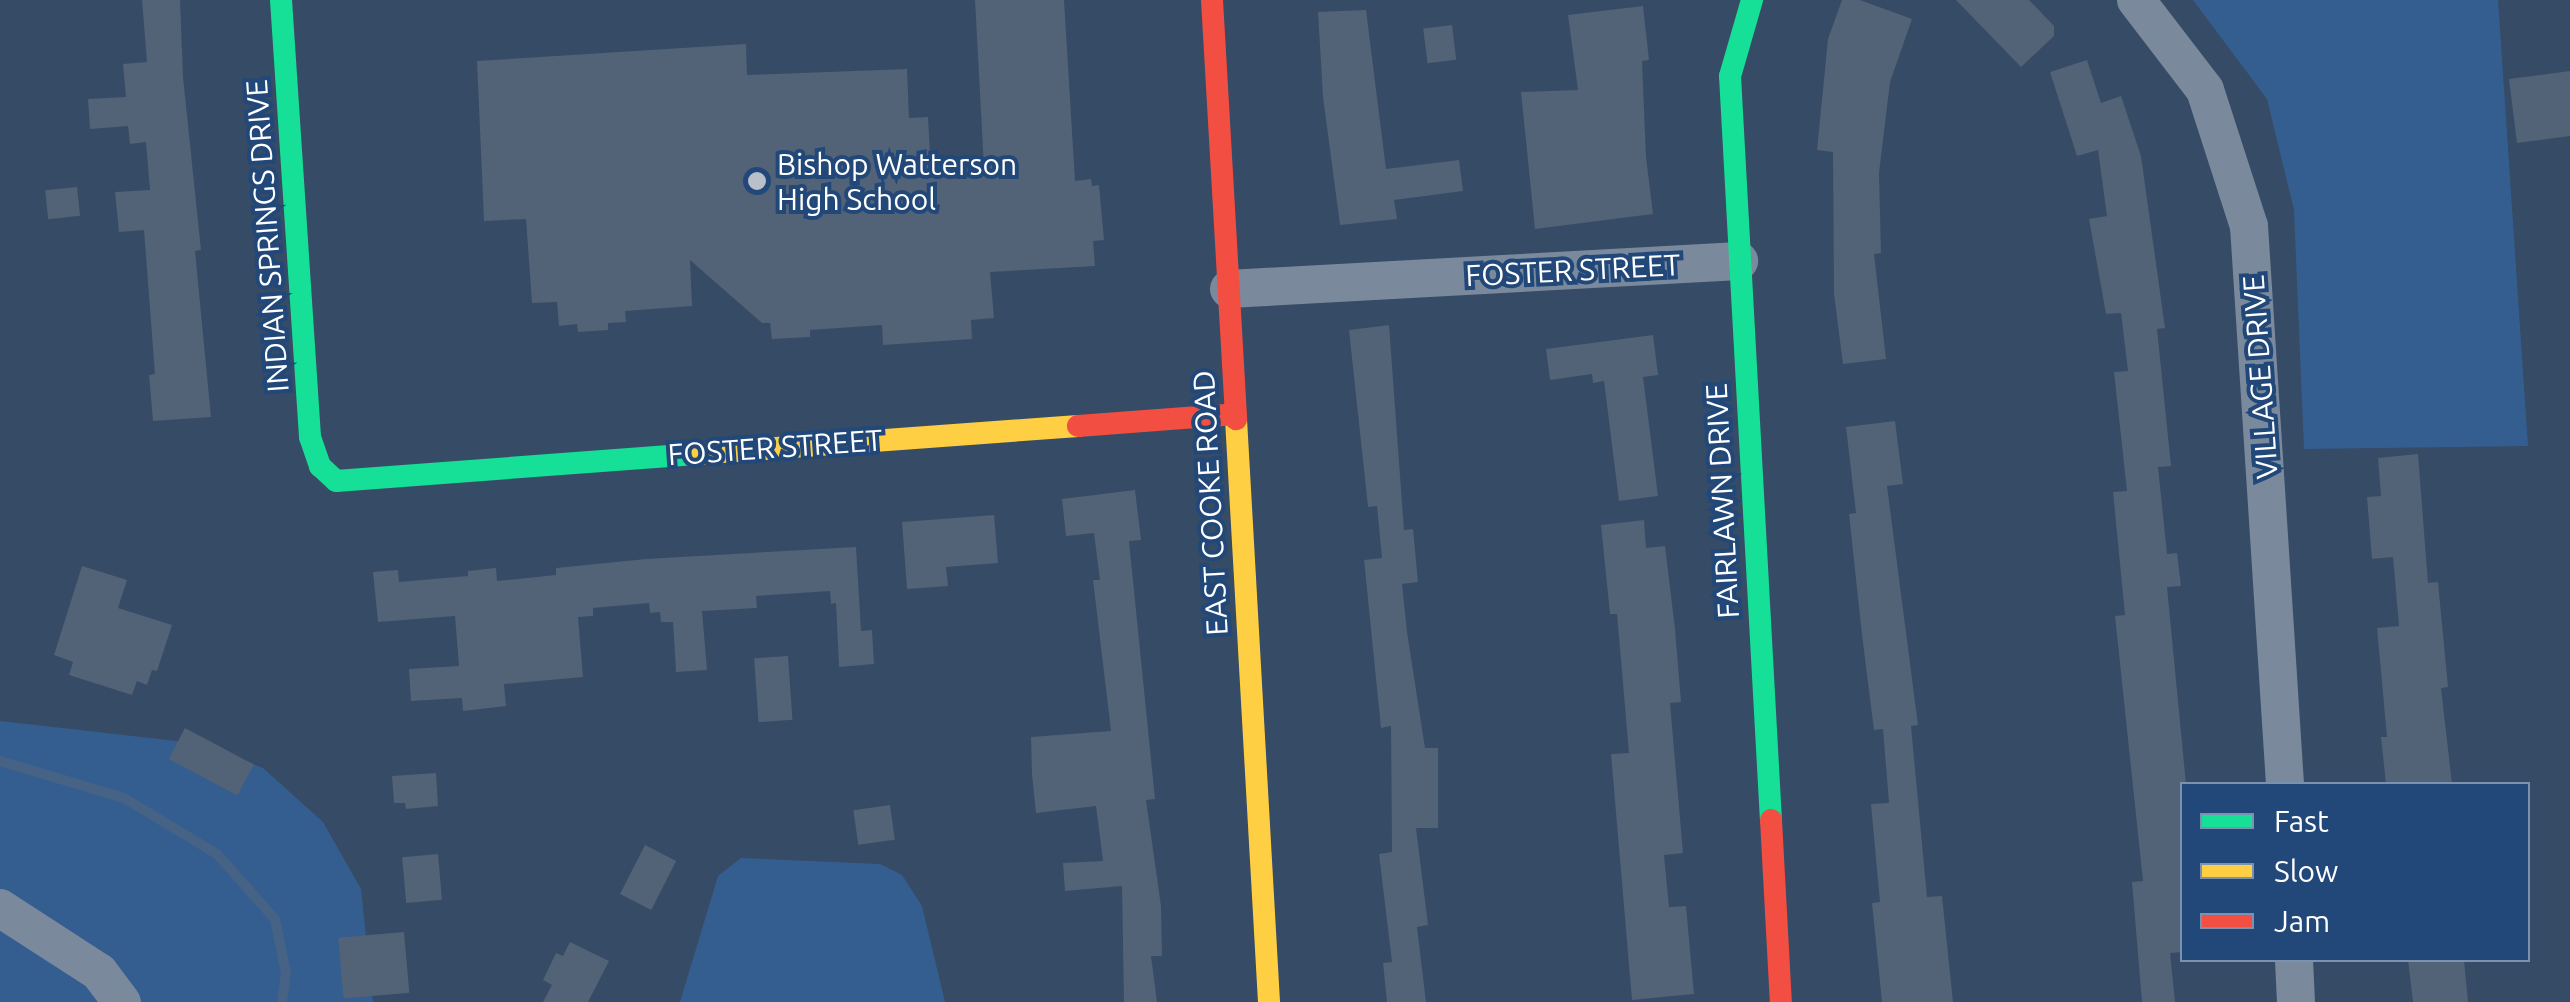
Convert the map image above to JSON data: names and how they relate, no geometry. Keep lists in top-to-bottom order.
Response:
{
  "streets": {
    "street": [
      "INDIAN SPRINGS DRIVE",
      "FOSTER STREET",
      "VILLAGE DRIVE",
      "FAIRLAWN DRIVE",
      "EAST COOKE ROAD"
    ]
  },
  "crossings": [
    ["INDIAN SPRINGS DRIVE", "FOSTER STREET"],
    ["FOSTER STREET", "FAIRLAWN DRIVE"],
    ["FOSTER STREET", "EAST COOKE ROAD"]
  ],
  "places": ["Bishop Watterson High School"],
  "legend": ["Fast", "Slow", "Jam"]
}
